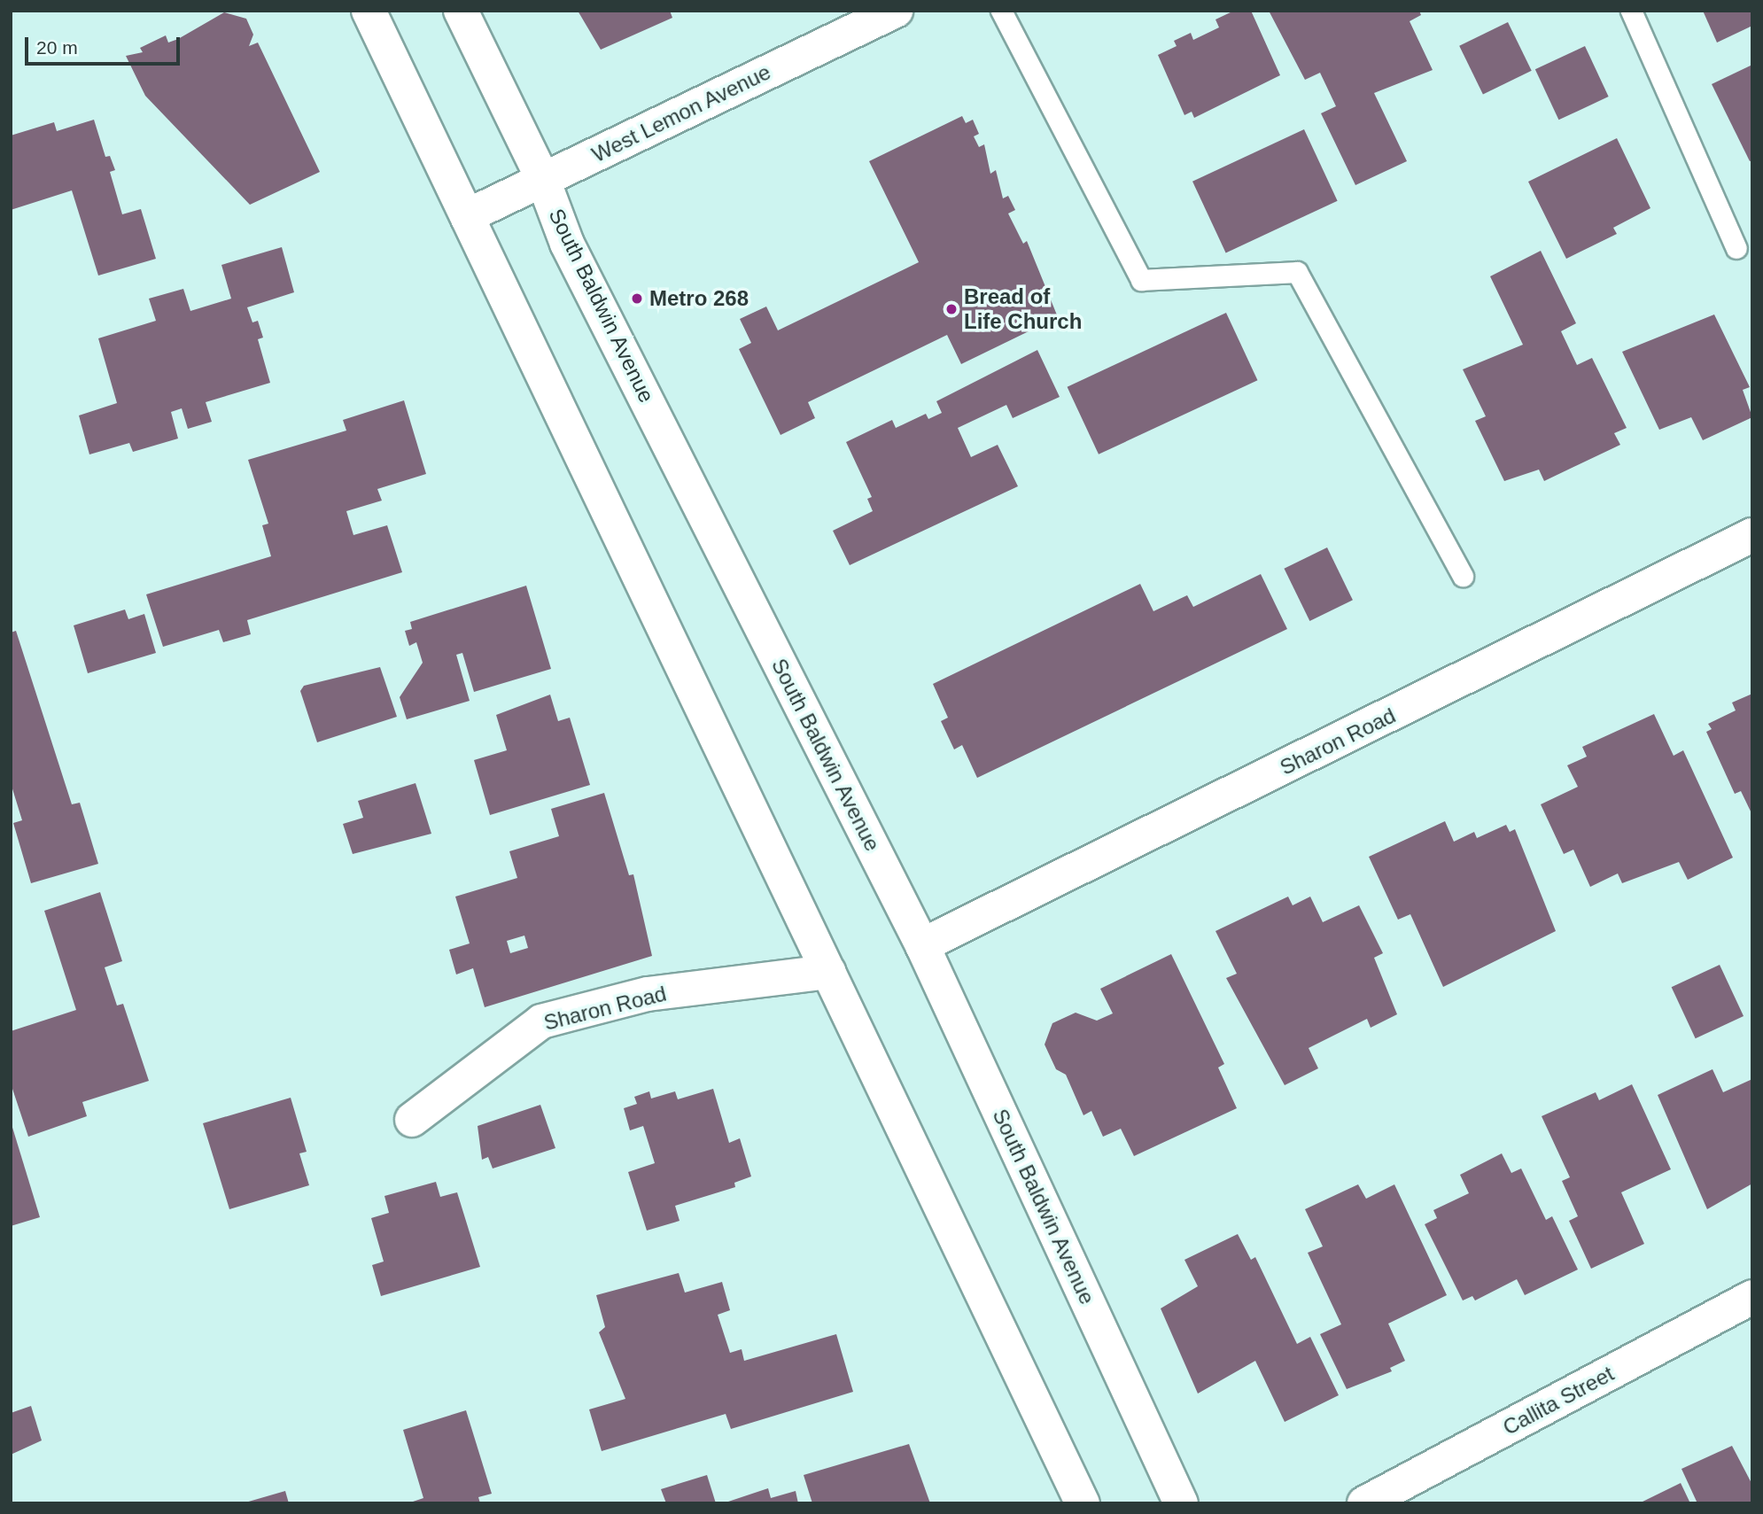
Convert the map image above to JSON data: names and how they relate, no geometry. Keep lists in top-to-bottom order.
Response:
{
  "streets": {
    "main road": [
      "West Lemon Avenue",
      "South Baldwin Avenue",
      "Sharon Road",
      "Callita Street"
    ]
  },
  "crossings": [
    ["West Lemon Avenue", "South Baldwin Avenue"],
    ["South Baldwin Avenue", "Sharon Road"]
  ],
  "places": ["Metro 268", "Bread of Life Church"],
  "scale_bar": "20 m"
}
